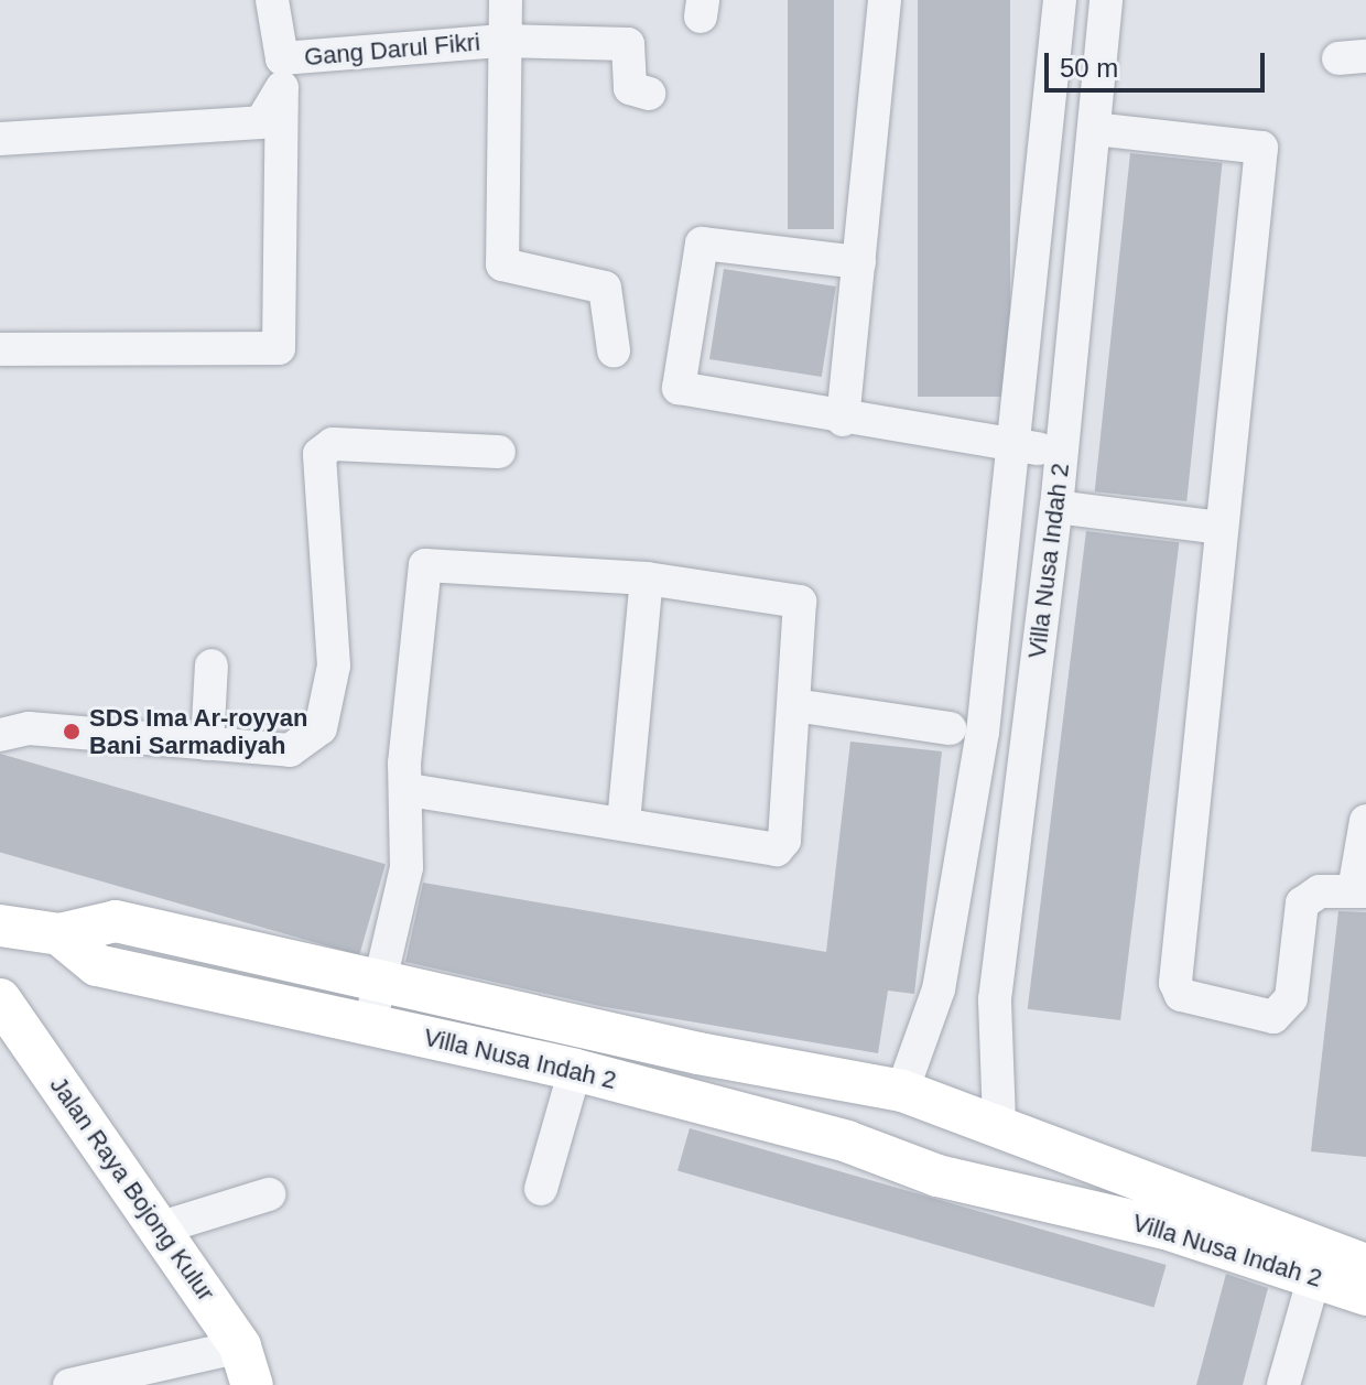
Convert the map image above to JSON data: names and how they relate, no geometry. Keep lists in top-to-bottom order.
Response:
{
  "streets": {
    "main road": ["Villa Nusa Indah 2", "Jalan Raya Bojong Kulur"],
    "street": ["Gang Darul Fikri"]
  },
  "places": ["SDS Ima Ar-royyan Bani Sarmadiyah"],
  "scale_bar": "50 m"
}
